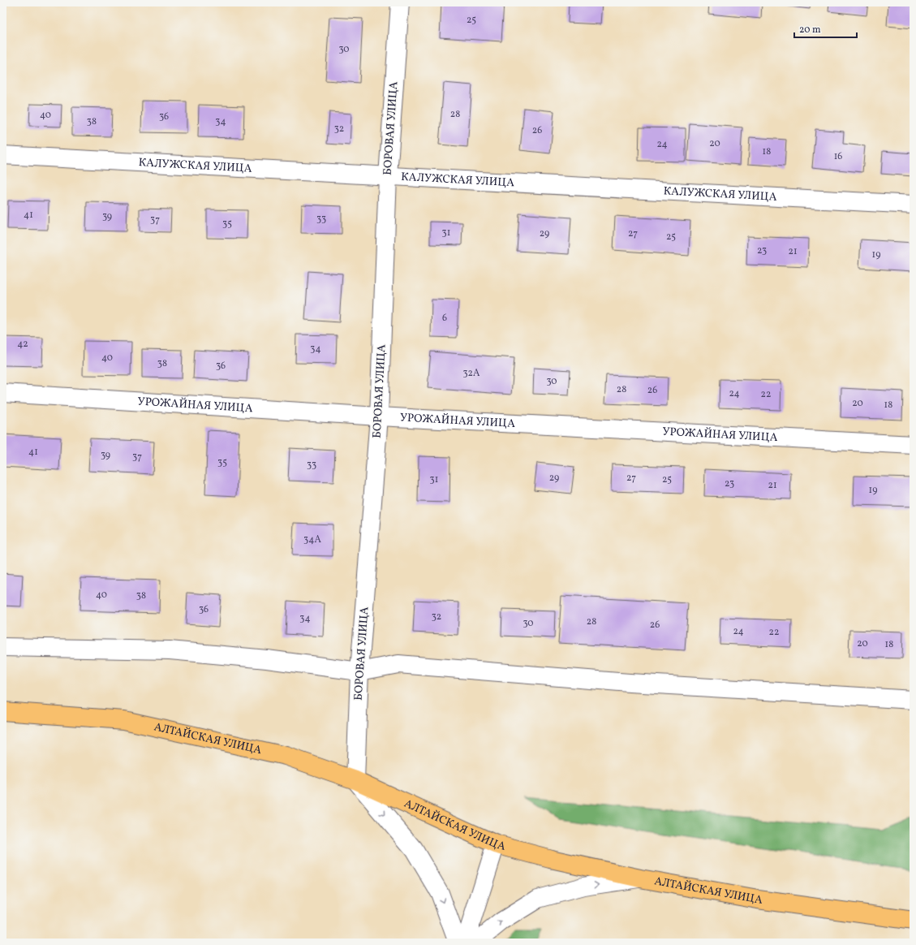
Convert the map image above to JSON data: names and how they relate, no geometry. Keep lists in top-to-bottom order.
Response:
{
  "streets": {
    "main road": ["АЛТАЙСКАЯ УЛИЦА"],
    "street": ["БОРОВАЯ УЛИЦА", "КАЛУЖСКАЯ УЛИЦА", "УРОЖАЙНАЯ УЛИЦА"]
  },
  "crossings": [
    ["БОРОВАЯ УЛИЦА", "КАЛУЖСКАЯ УЛИЦА"],
    ["БОРОВАЯ УЛИЦА", "УРОЖАЙНАЯ УЛИЦА"],
    ["БОРОВАЯ УЛИЦА", "АЛТАЙСКАЯ УЛИЦА"]
  ],
  "house_numbers": [
    "25",
    "30",
    "28",
    "40",
    "36",
    "38",
    "34",
    "32",
    "26",
    "20",
    "24",
    "18",
    "16",
    "41",
    "39",
    "33",
    "37",
    "35",
    "31",
    "29",
    "27",
    "25",
    "23",
    "21",
    "19",
    "6",
    "42",
    "34",
    "40",
    "38",
    "36",
    "32А",
    "30",
    "28",
    "26",
    "24",
    "22",
    "20",
    "18",
    "41",
    "39",
    "37",
    "35",
    "33",
    "29",
    "27",
    "31",
    "25",
    "23",
    "21",
    "19",
    "34А",
    "40",
    "38",
    "36",
    "32",
    "34",
    "28",
    "30",
    "26",
    "24",
    "22",
    "20",
    "18"
  ],
  "scale_bar": "20 m"
}
